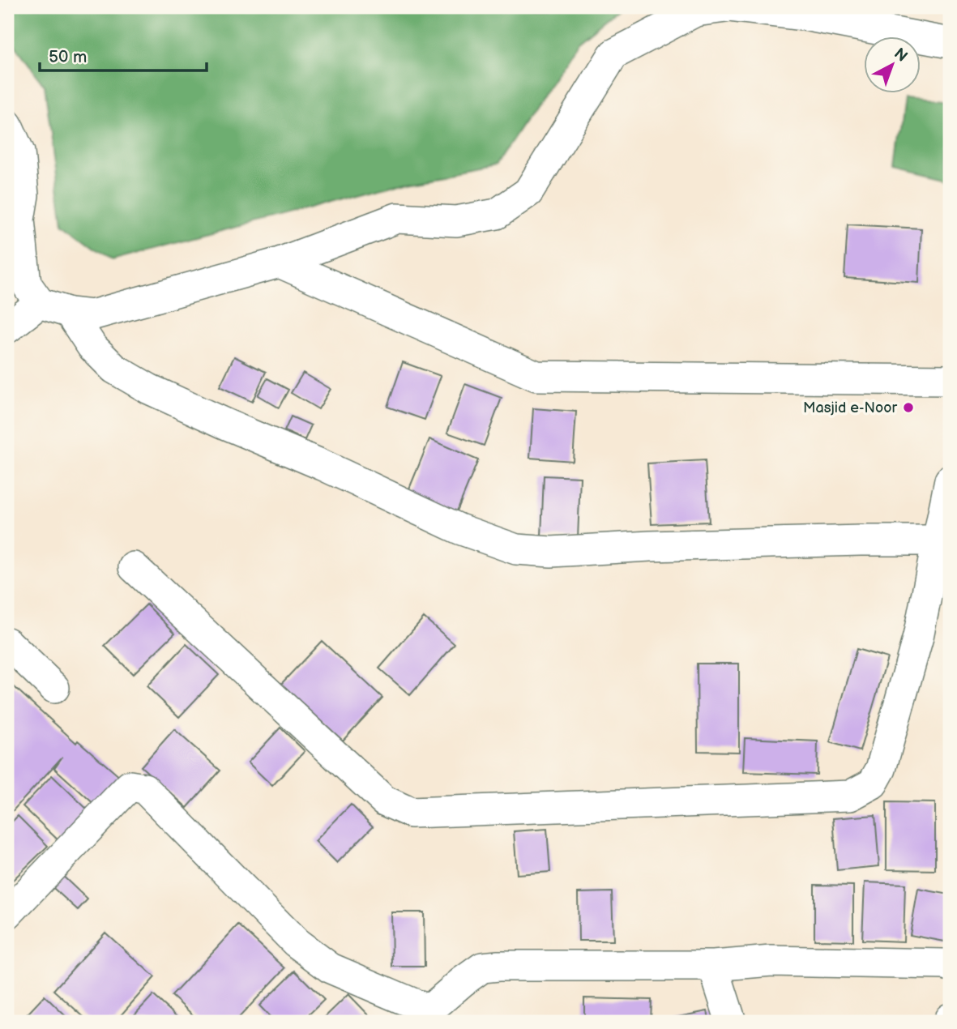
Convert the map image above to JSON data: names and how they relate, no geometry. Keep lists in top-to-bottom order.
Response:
{
  "places": ["Masjid e-Noor"],
  "scale_bar": "50 m",
  "north": "top right"
}
